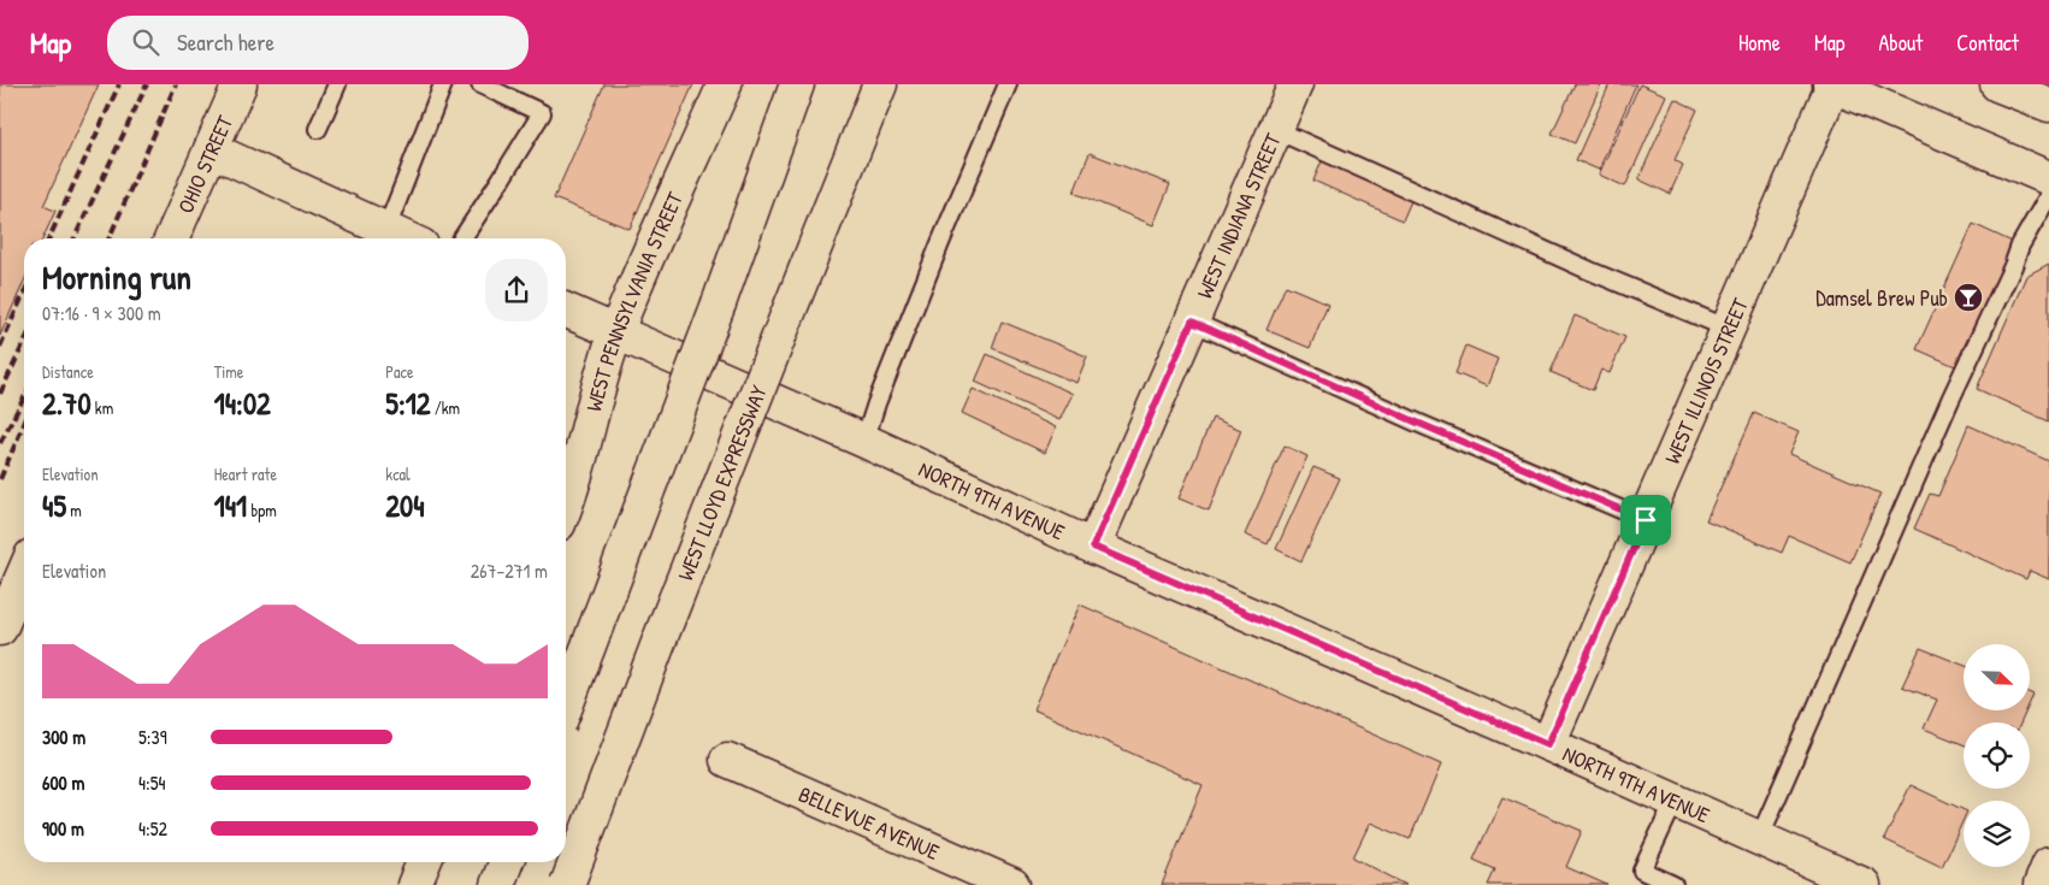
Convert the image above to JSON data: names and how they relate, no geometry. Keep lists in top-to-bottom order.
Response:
{
  "streets": {
    "main road": [
      "OHIO STREET",
      "WEST INDIANA STREET",
      "WEST PENNSYLVANIA STREET",
      "WEST ILLINOIS STREET",
      "WEST LLOYD EXPRESSWAY",
      "NORTH 9TH AVENUE",
      "BELLEVUE AVENUE"
    ]
  },
  "crossings": [
    ["WEST INDIANA STREET", "NORTH 9TH AVENUE"],
    ["WEST PENNSYLVANIA STREET", "NORTH 9TH AVENUE"],
    ["WEST ILLINOIS STREET", "NORTH 9TH AVENUE"]
  ],
  "places": {
    "bar": ["Damsel Brew Pub"]
  },
  "north": "bottom right",
  "page": {
    "header": "Map",
    "search": "Search here",
    "nav": [
      "Home",
      "Map",
      "About",
      "Contact"
    ],
    "heading": ["Morning run", "07:16 · 9 × 300 m"],
    "stats": [
      ["Distance", "2.70 km"],
      ["Time", "14:02"],
      ["Pace", "5:12 /km"],
      ["Elevation", "45 m"],
      ["Heart rate", "141 bpm"],
      ["kcal", "204"]
    ],
    "chart": ["Elevation", "267–271 m"],
    "list": [
      {
        "name": "300 m",
        "note": "5:39"
      },
      {
        "name": "600 m",
        "note": "4:54"
      },
      {
        "name": "900 m",
        "note": "4:52"
      }
    ]
  }
}
